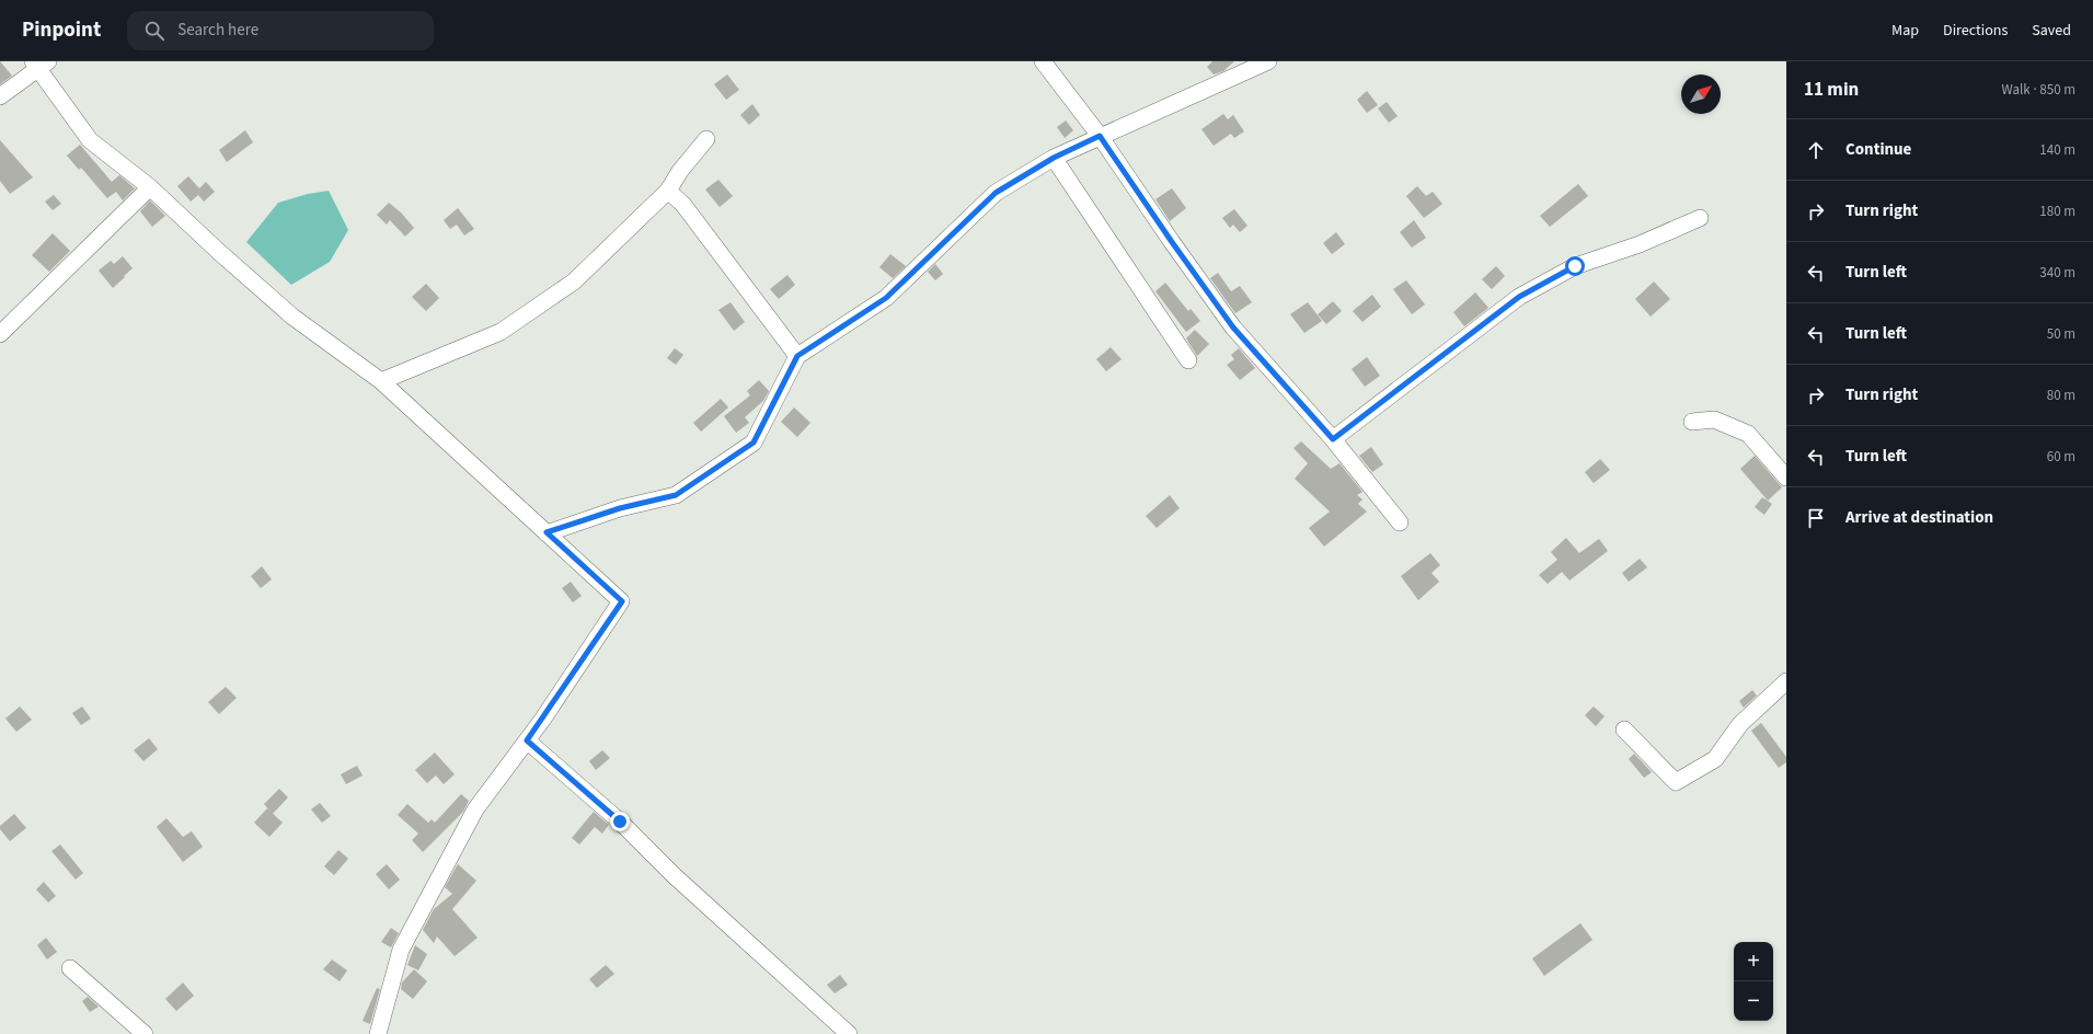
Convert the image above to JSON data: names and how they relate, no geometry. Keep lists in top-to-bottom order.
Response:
{
  "north": "top right",
  "page": {
    "header": "Pinpoint",
    "search": "Search here",
    "nav": ["Map", "Directions", "Saved"],
    "heading": ["11 min", "Walk · 850 m"],
    "list": [
      ["Continue", "140 m"],
      ["Turn right", "180 m"],
      ["Turn left", "340 m"],
      ["Turn left", "50 m"],
      ["Turn right", "80 m"],
      ["Turn left", "60 m"],
      "Arrive at destination"
    ],
    "map_buttons": ["+", "−"]
  }
}
